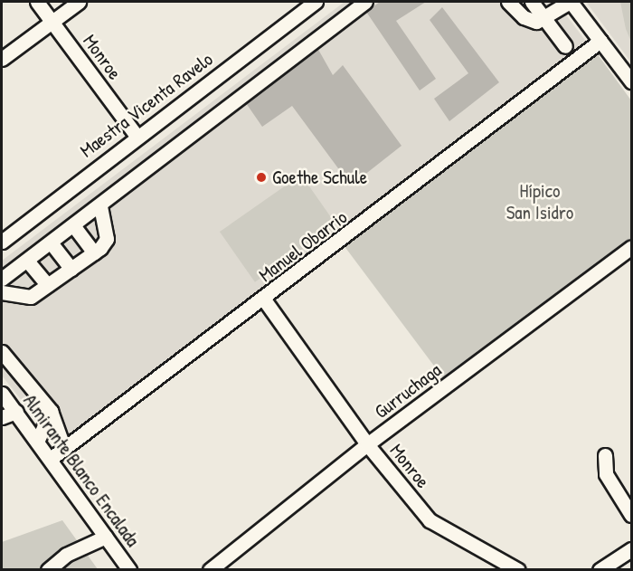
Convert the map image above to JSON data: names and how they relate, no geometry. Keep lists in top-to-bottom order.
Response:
{
  "streets": {
    "street": [
      "Monroe",
      "Maestra Vicenta Ravelo",
      "Manuel Obarrio",
      "Gurruchaga",
      "Almirante Blanco Encalada"
    ]
  },
  "crossings": [
    ["Monroe", "Maestra Vicenta Ravelo"],
    ["Monroe", "Manuel Obarrio"],
    ["Monroe", "Gurruchaga"],
    ["Manuel Obarrio", "Almirante Blanco Encalada"]
  ],
  "parks": ["Hípico San Isidro"],
  "places": ["Goethe Schule"]
}
